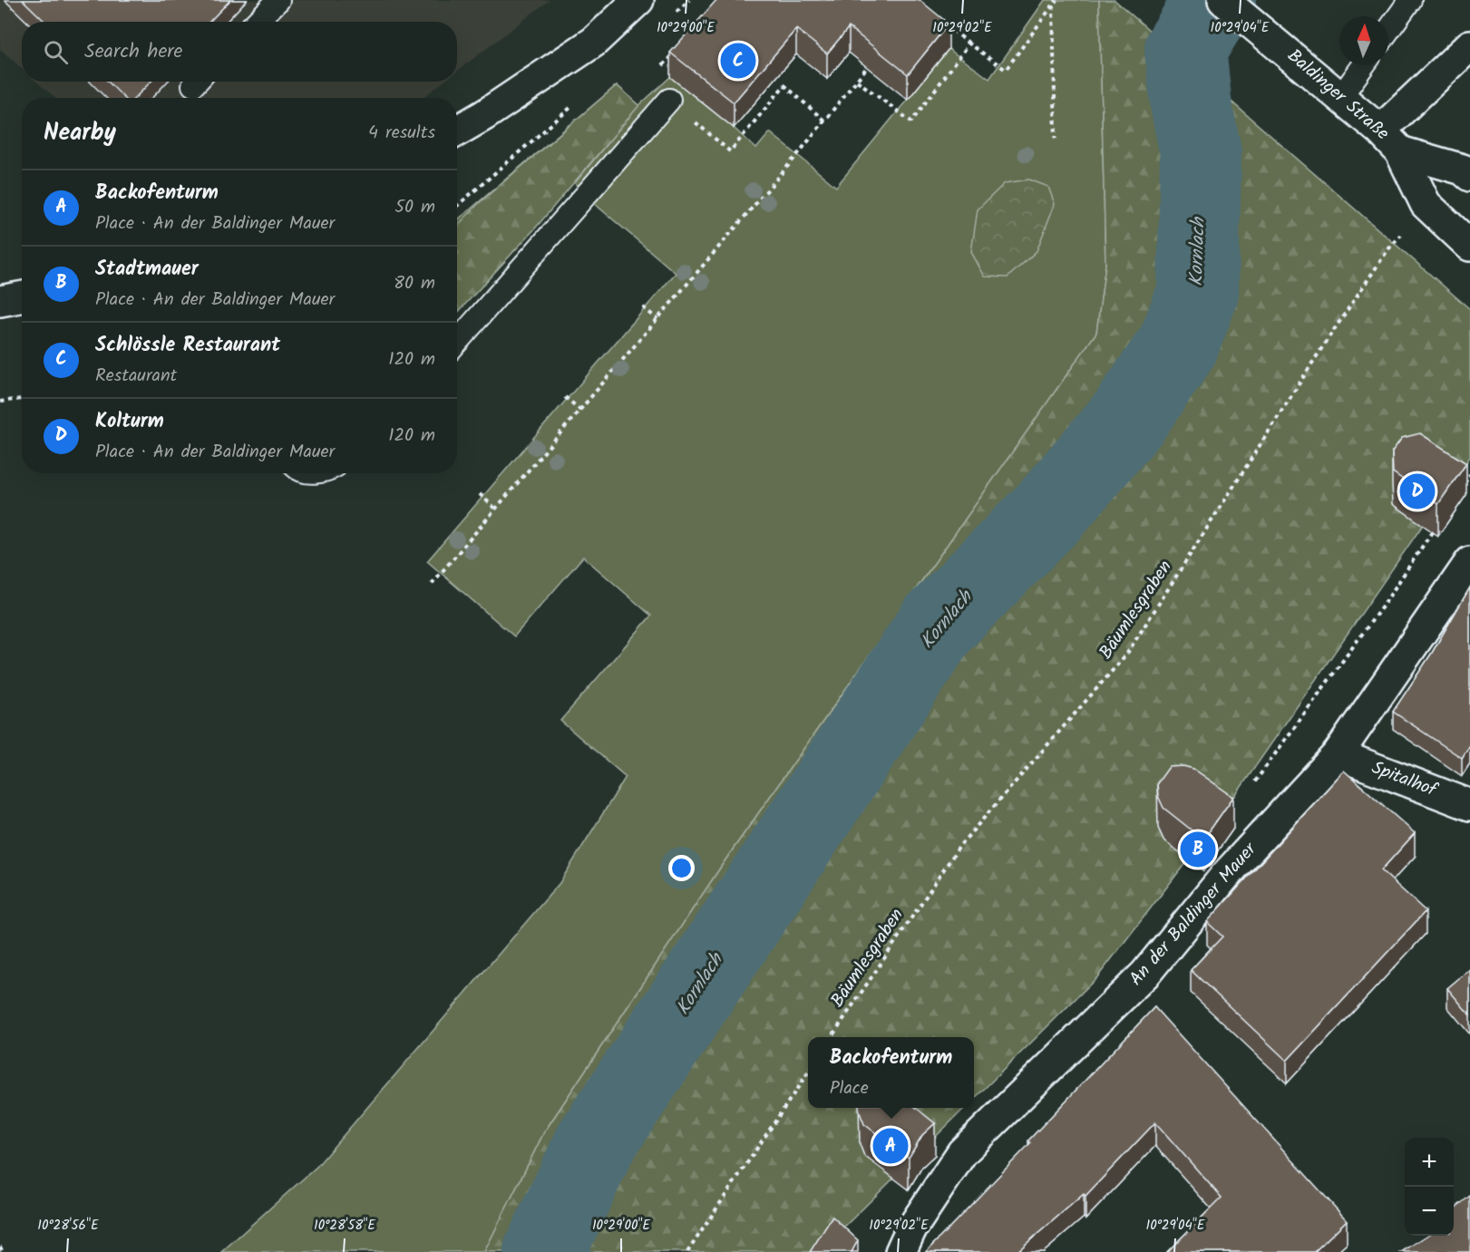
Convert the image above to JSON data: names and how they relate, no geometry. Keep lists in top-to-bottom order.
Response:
{
  "streets": {
    "street": ["Baldinger Straße", "Spitalhof", "An der Baldinger Mauer"],
    "path": ["Bäumlesgraben"]
  },
  "crossings": [
    ["Spitalhof", "An der Baldinger Mauer"]
  ],
  "water": ["Kornlach"],
  "north": "top",
  "page": {
    "search": "Search here",
    "pins": [
      "C",
      "D",
      "B",
      "A"
    ],
    "heading": ["Nearby", "4 results"],
    "list": [
      {
        "mark": "A",
        "name": "Backofenturm",
        "note": "Place · An der Baldinger Mauer",
        "value": "50 m"
      },
      {
        "mark": "B",
        "name": "Stadtmauer",
        "note": "Place · An der Baldinger Mauer",
        "value": "80 m"
      },
      {
        "mark": "C",
        "name": "Schlössle Restaurant",
        "note": "Restaurant",
        "value": "120 m"
      },
      {
        "mark": "D",
        "name": "Kolturm",
        "note": "Place · An der Baldinger Mauer",
        "value": "120 m"
      }
    ],
    "popup": ["Backofenturm", "Place"],
    "map_buttons": ["+", "−"]
  },
  "coordinates": [
    "10°29'00\"E",
    "10°29'02\"E",
    "10°29'04\"E",
    "10°28'56\"E",
    "10°28'58\"E"
  ]
}
